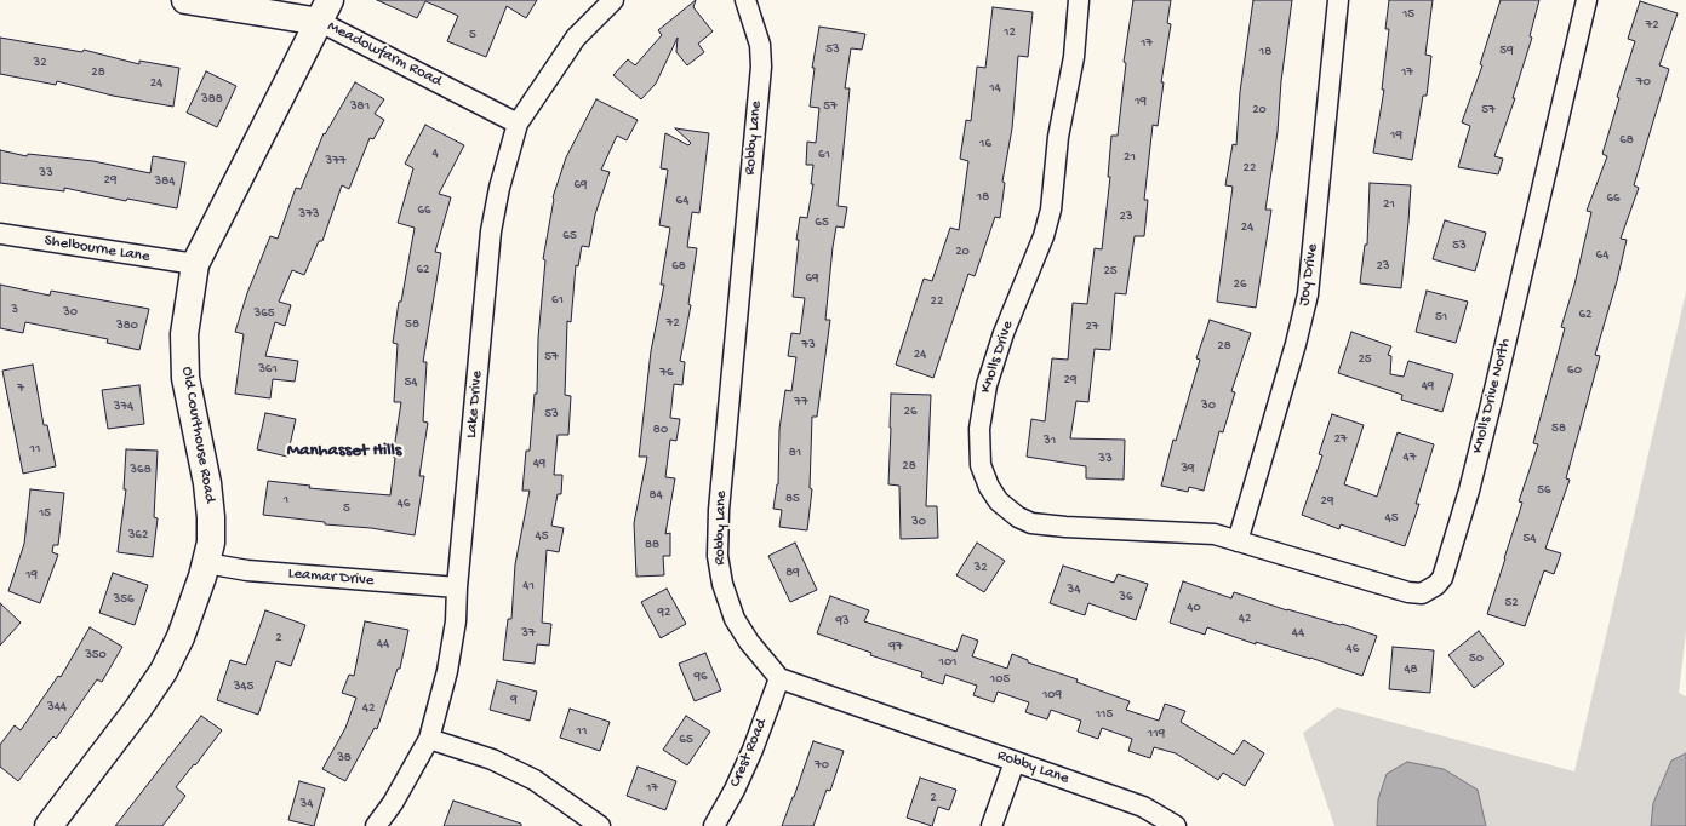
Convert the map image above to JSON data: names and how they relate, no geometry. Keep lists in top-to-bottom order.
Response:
{
  "streets": {
    "street": [
      "Meadowfarm Road",
      "Robby Lane",
      "Shelbourne Lane",
      "Joy Drive",
      "Knolls Drive",
      "Knolls Drive North",
      "Lake Drive",
      "Old Courthouse Road",
      "Leamar Drive",
      "Crest Road"
    ]
  },
  "crossings": [
    ["Meadowfarm Road", "Lake Drive"],
    ["Meadowfarm Road", "Old Courthouse Road"],
    ["Robby Lane", "Crest Road"],
    ["Shelbourne Lane", "Old Courthouse Road"],
    ["Joy Drive", "Knolls Drive"],
    ["Joy Drive", "Knolls Drive North"],
    ["Knolls Drive", "Knolls Drive North"],
    ["Lake Drive", "Leamar Drive"],
    ["Old Courthouse Road", "Leamar Drive"]
  ],
  "districts": ["Manhasset Hills"],
  "house_numbers": [
    "15",
    "72",
    "12",
    "5",
    "17",
    "53",
    "59",
    "18",
    "32",
    "28",
    "17",
    "70",
    "24",
    "14",
    "388",
    "19",
    "381",
    "57",
    "20",
    "57",
    "19",
    "68",
    "16",
    "4",
    "61",
    "21",
    "377",
    "22",
    "33",
    "29",
    "384",
    "69",
    "18",
    "66",
    "64",
    "21",
    "66",
    "373",
    "23",
    "65",
    "24",
    "65",
    "53",
    "20",
    "64",
    "68",
    "23",
    "62",
    "25",
    "69",
    "26",
    "61",
    "22",
    "3",
    "30",
    "365",
    "62",
    "51",
    "72",
    "58",
    "380",
    "27",
    "73",
    "28",
    "24",
    "57",
    "25",
    "361",
    "60",
    "76",
    "29",
    "54",
    "49",
    "7",
    "77",
    "30",
    "374",
    "26",
    "53",
    "58",
    "80",
    "27",
    "31",
    "11",
    "81",
    "47",
    "33",
    "49",
    "28",
    "39",
    "368",
    "56",
    "84",
    "85",
    "1",
    "29",
    "46",
    "5",
    "15",
    "45",
    "30",
    "362",
    "45",
    "54",
    "88",
    "32",
    "89",
    "19",
    "41",
    "34",
    "36",
    "356",
    "52",
    "40",
    "92",
    "42",
    "93",
    "37",
    "44",
    "2",
    "44",
    "97",
    "46",
    "350",
    "50",
    "101",
    "48",
    "96",
    "105",
    "345",
    "109",
    "9",
    "344",
    "42",
    "115",
    "11",
    "119",
    "65",
    "38",
    "70",
    "17",
    "2",
    "34"
  ]
}
